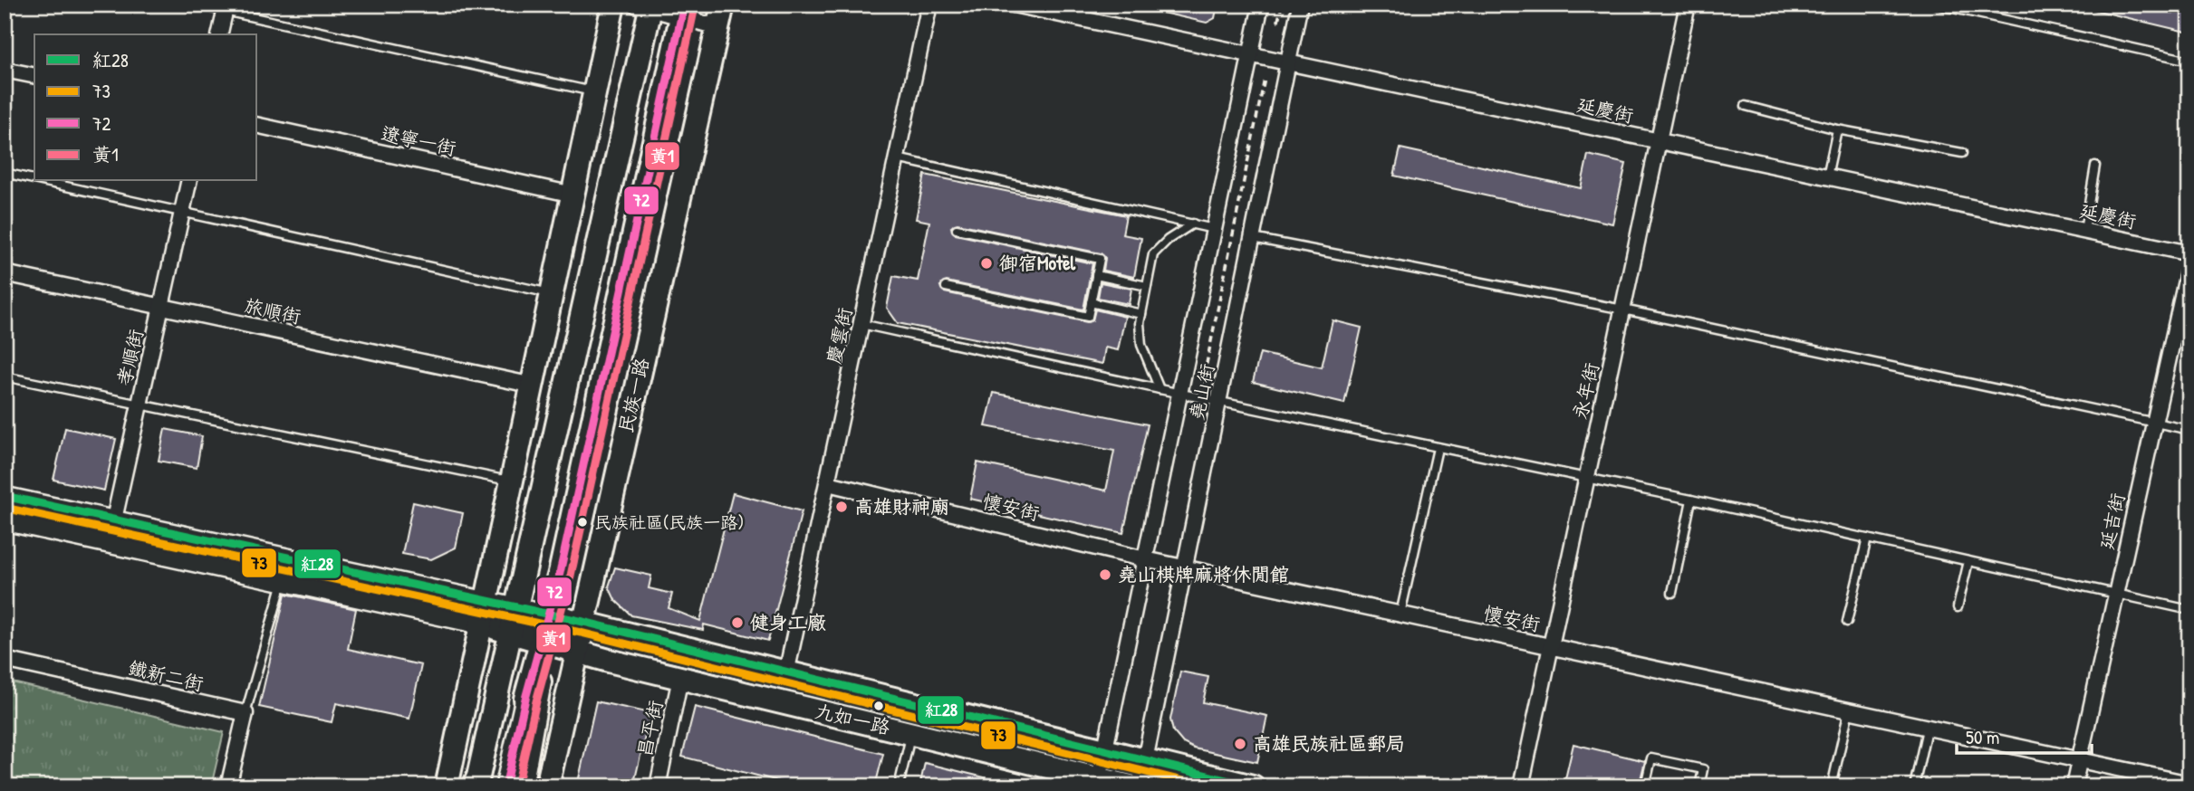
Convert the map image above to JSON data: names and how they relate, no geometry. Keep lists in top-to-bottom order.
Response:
{
  "streets": {
    "main road": ["民族一路", "九如一路"],
    "street": [
      "延慶街",
      "遼寧一街",
      "旅順街",
      "慶雲街",
      "孝順街",
      "永年街",
      "堯山街",
      "懷安街",
      "延吉街",
      "鐵新二街",
      "昌平街"
    ]
  },
  "crossings": [
    ["延慶街", "永年街"],
    ["延慶街", "堯山街"],
    ["旅順街", "孝順街"],
    ["慶雲街", "懷安街"],
    ["慶雲街", "九如一路"],
    ["永年街", "懷安街"],
    ["堯山街", "懷安街"],
    ["堯山街", "九如一路"],
    ["民族一路", "九如一路"],
    ["懷安街", "延吉街"],
    ["九如一路", "昌平街"]
  ],
  "places": [
    "御宿Motel",
    "高雄財神廟",
    "民族社區(民族一路)",
    "堯山棋牌麻將休閒館",
    "健身工廠",
    "高雄民族社區郵局"
  ],
  "lines": [
    "transit line 72",
    "transit line 黃1",
    "transit line 紅28",
    "transit line 73"
  ],
  "legend": [
    "紅28",
    "73",
    "72",
    "黃1"
  ],
  "scale_bar": "50 m"
}
